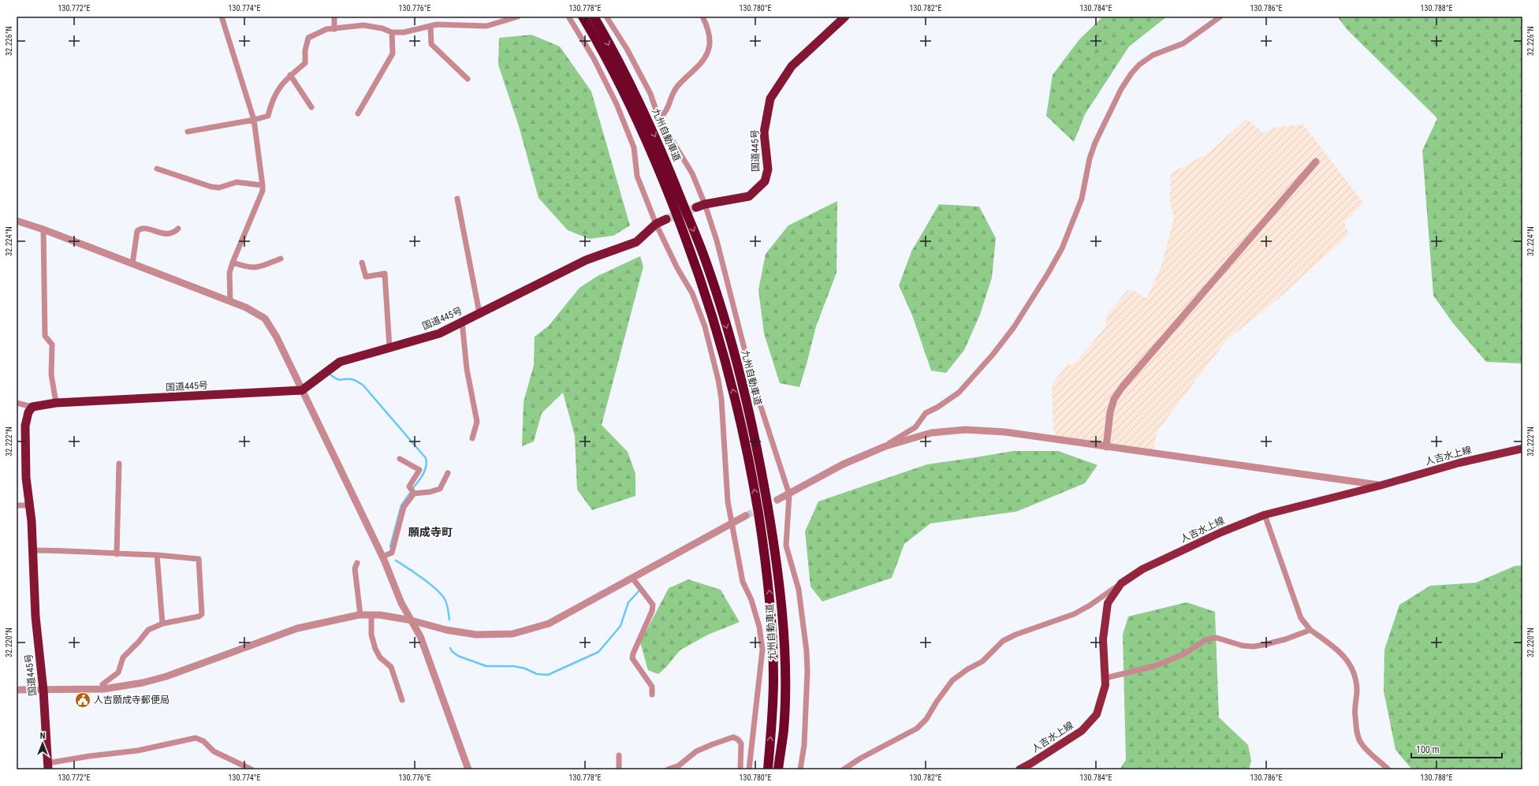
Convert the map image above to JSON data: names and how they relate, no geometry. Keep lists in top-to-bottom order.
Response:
{
  "streets": {
    "highway": ["九州自動車道", "国道445号"],
    "main road": ["人吉水上線"]
  },
  "districts": ["願成寺町"],
  "places": {
    "public building": ["人吉願成寺郵便局"]
  },
  "scale_bar": "100 m",
  "north": "top",
  "coordinates": [
    "130.772°E",
    "130.774°E",
    "130.776°E",
    "130.778°E",
    "130.780°E",
    "130.782°E",
    "130.784°E",
    "130.786°E",
    "130.788°E",
    "32.226°N",
    "32.224°N",
    "32.222°N",
    "32.220°N"
  ]
}
